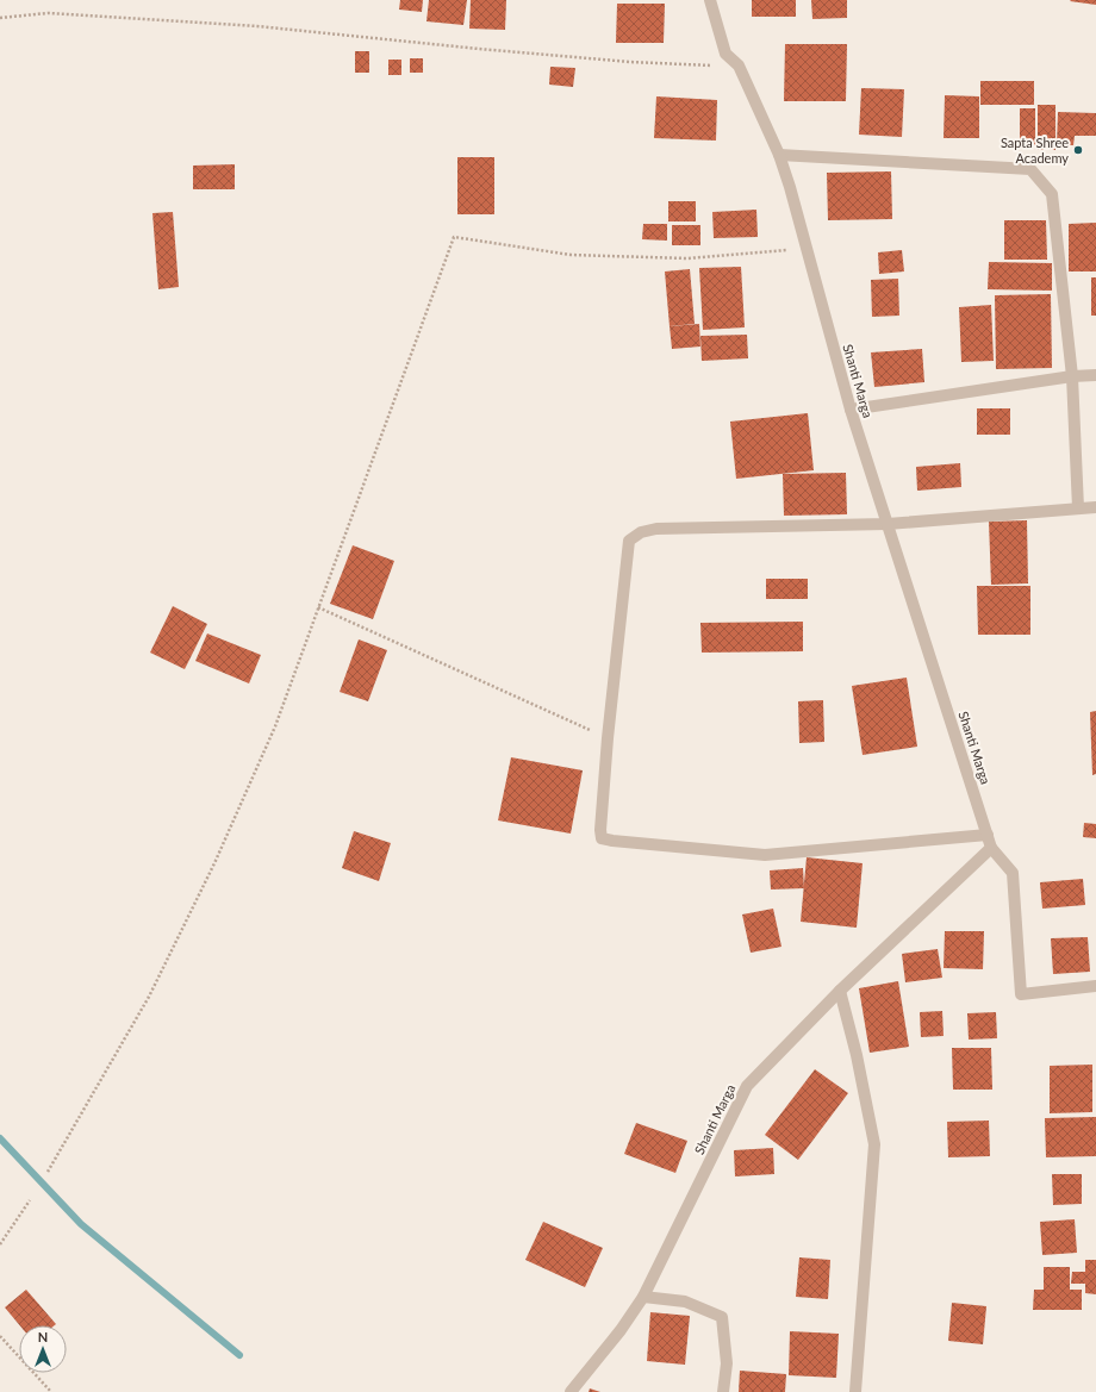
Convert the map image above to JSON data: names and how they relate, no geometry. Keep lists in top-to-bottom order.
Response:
{
  "streets": {
    "street": ["Shanti Marga"]
  },
  "places": ["Sapta Shree Academy"],
  "north": "top"
}
